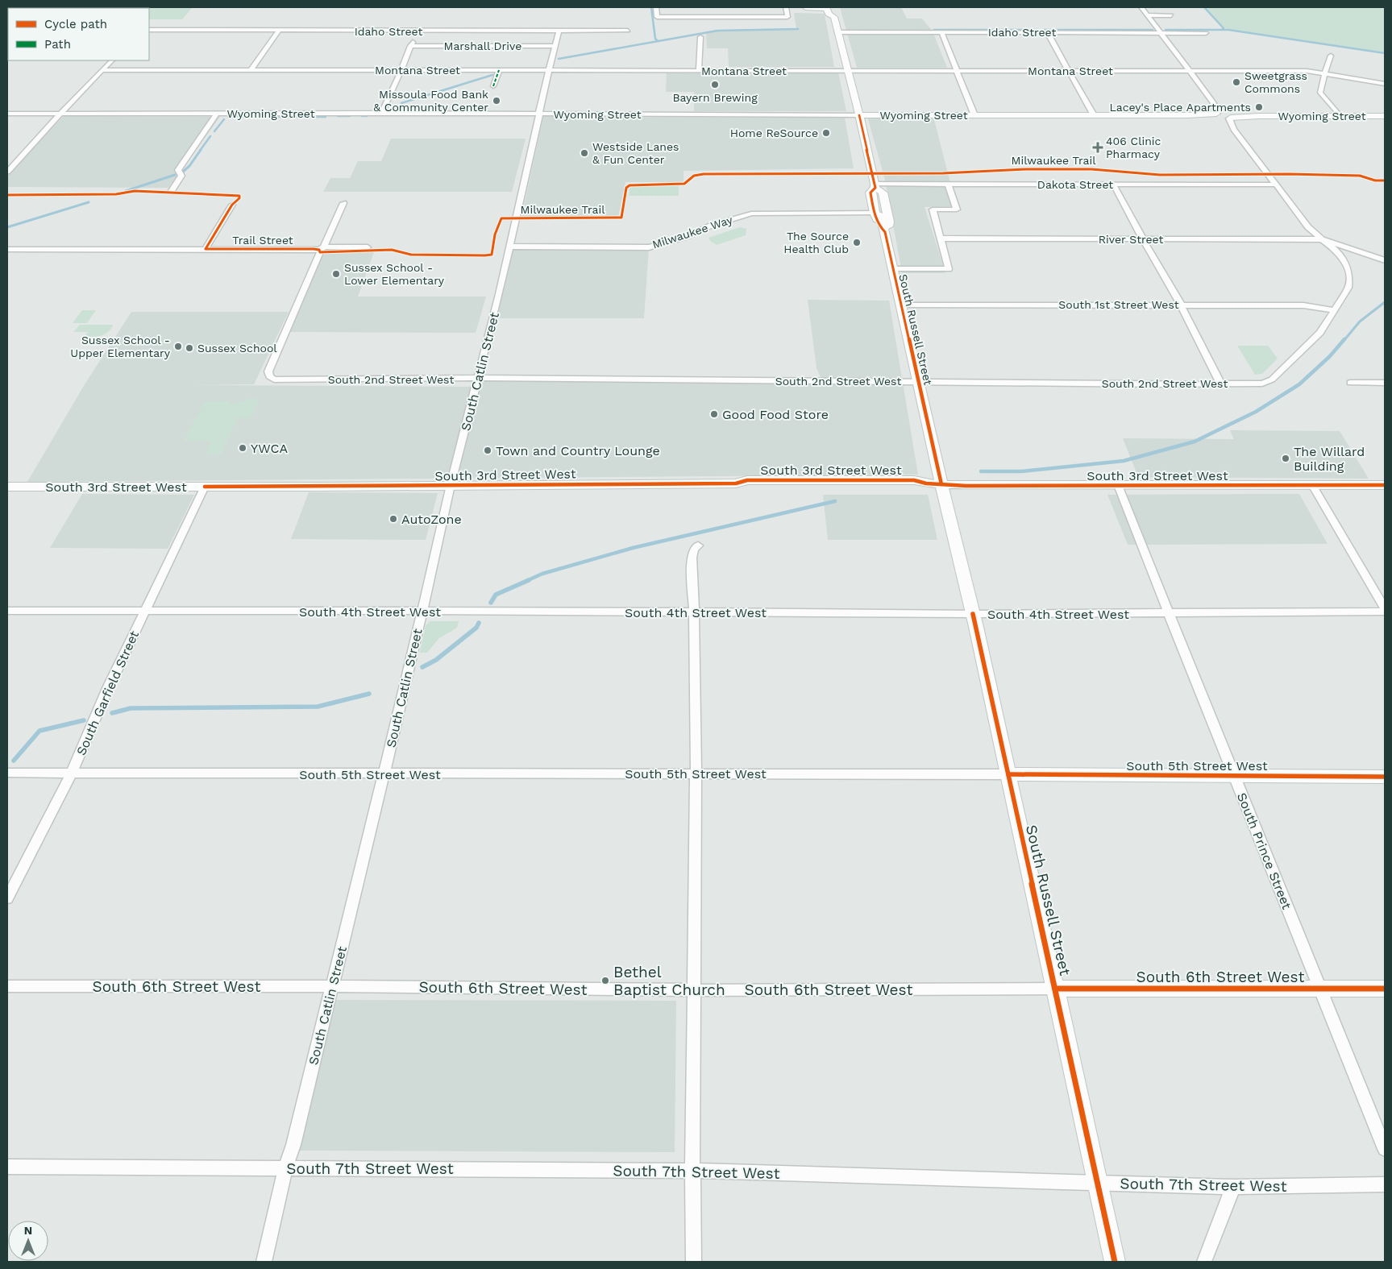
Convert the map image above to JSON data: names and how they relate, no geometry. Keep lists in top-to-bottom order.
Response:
{
  "streets": {
    "main road": [
      "Wyoming Street",
      "South Russell Street",
      "South 3rd Street West",
      "South 5th Street West",
      "South 6th Street West"
    ],
    "street": [
      "Idaho Street",
      "Marshall Drive",
      "Montana Street",
      "Dakota Street",
      "Milwaukee Way",
      "River Street",
      "Trail Street",
      "South 1st Street West",
      "South Catlin Street",
      "South 2nd Street West",
      "South 4th Street West",
      "South Garfield Street",
      "South Prince Street",
      "South 7th Street West"
    ],
    "cycle path": ["Milwaukee Trail"]
  },
  "crossings": [
    ["Idaho Street", "South Catlin Street"],
    ["Marshall Drive", "South Catlin Street"],
    ["Montana Street", "South Catlin Street"],
    ["Wyoming Street", "South Catlin Street"],
    ["Wyoming Street", "South 2nd Street West"],
    ["Dakota Street", "South Russell Street"],
    ["Dakota Street", "South 2nd Street West"],
    ["Milwaukee Way", "South Catlin Street"],
    ["River Street", "South 2nd Street West"],
    ["Trail Street", "South 2nd Street West"],
    ["South 1st Street West", "South Russell Street"],
    ["South 1st Street West", "South 2nd Street West"],
    ["South Russell Street", "South 2nd Street West"],
    ["South Russell Street", "South 3rd Street West"],
    ["South Russell Street", "South 4th Street West"],
    ["South Russell Street", "South 5th Street West"],
    ["South Russell Street", "South 6th Street West"],
    ["South Russell Street", "South 7th Street West"],
    ["South Catlin Street", "South 2nd Street West"],
    ["South Catlin Street", "South 3rd Street West"],
    ["South Catlin Street", "South 4th Street West"],
    ["South Catlin Street", "South 5th Street West"],
    ["South Catlin Street", "South 6th Street West"],
    ["South Catlin Street", "South 7th Street West"],
    ["South 3rd Street West", "South Garfield Street"],
    ["South 3rd Street West", "South Prince Street"],
    ["South 4th Street West", "South Garfield Street"],
    ["South 4th Street West", "South Prince Street"],
    ["South Garfield Street", "South 5th Street West"],
    ["South 5th Street West", "South Prince Street"],
    ["South Prince Street", "South 6th Street West"]
  ],
  "places": {
    "other": [
      "Sweetgrass Commons",
      "Bayern Brewing",
      "Missoula Food Bank & Community Center",
      "Lacey's Place Apartments",
      "Home ReSource",
      "Westside Lanes & Fun Center",
      "The Source Health Club",
      "Sussex School - Lower Elementary",
      "Sussex School - Upper Elementary",
      "Sussex School",
      "Good Food Store",
      "YWCA",
      "Town and Country Lounge",
      "The Willard Building",
      "AutoZone",
      "Bethel Baptist Church"
    ],
    "health": ["406 Clinic Pharmacy"]
  },
  "legend": ["Cycle path", "Path"],
  "north": "top"
}
